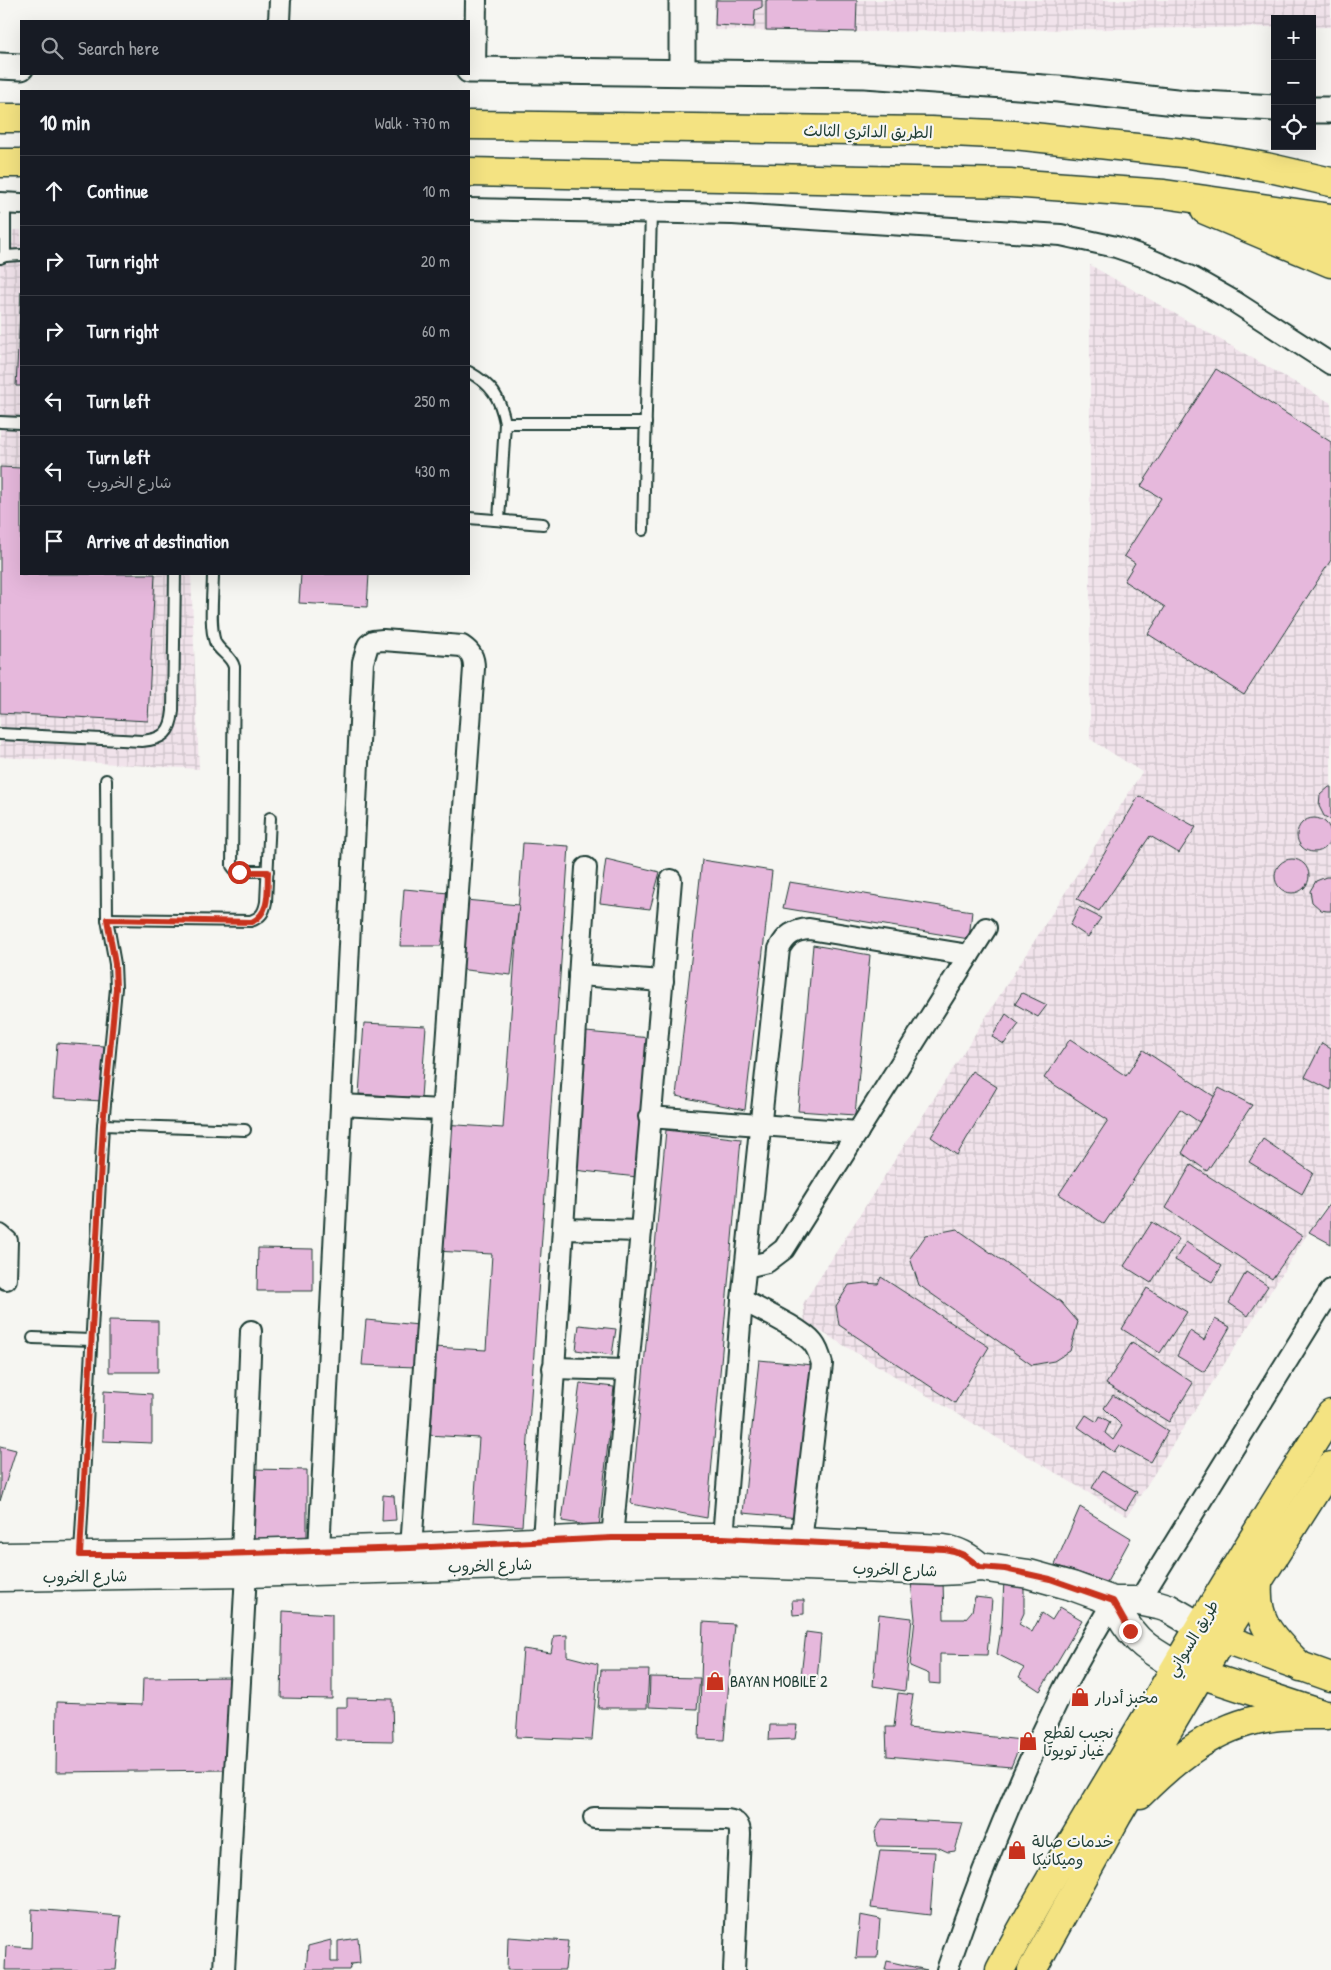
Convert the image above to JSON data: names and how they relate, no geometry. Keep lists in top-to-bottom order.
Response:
{
  "streets": {
    "main road": ["الطريق الدائري الثالث", "شارع الخروب", "طريق السواني"]
  },
  "crossings": [
    ["شارع الخروب", "طريق السواني"]
  ],
  "places": {
    "shop": [
      "BAYAN MOBILE 2",
      "مخبز أدرار",
      "نجيب لقطع غيار تويوتا",
      "خدمات صالة وميكانيكا"
    ]
  },
  "page": {
    "map_buttons": ["+", "−"],
    "search": "Search here",
    "heading": ["10 min", "Walk · 770 m"],
    "list": [
      ["Continue", "10 m"],
      ["Turn right", "20 m"],
      ["Turn right", "60 m"],
      ["Turn left", "250 m"],
      ["Turn left", "شارع الخروب", "430 m"],
      "Arrive at destination"
    ]
  }
}
